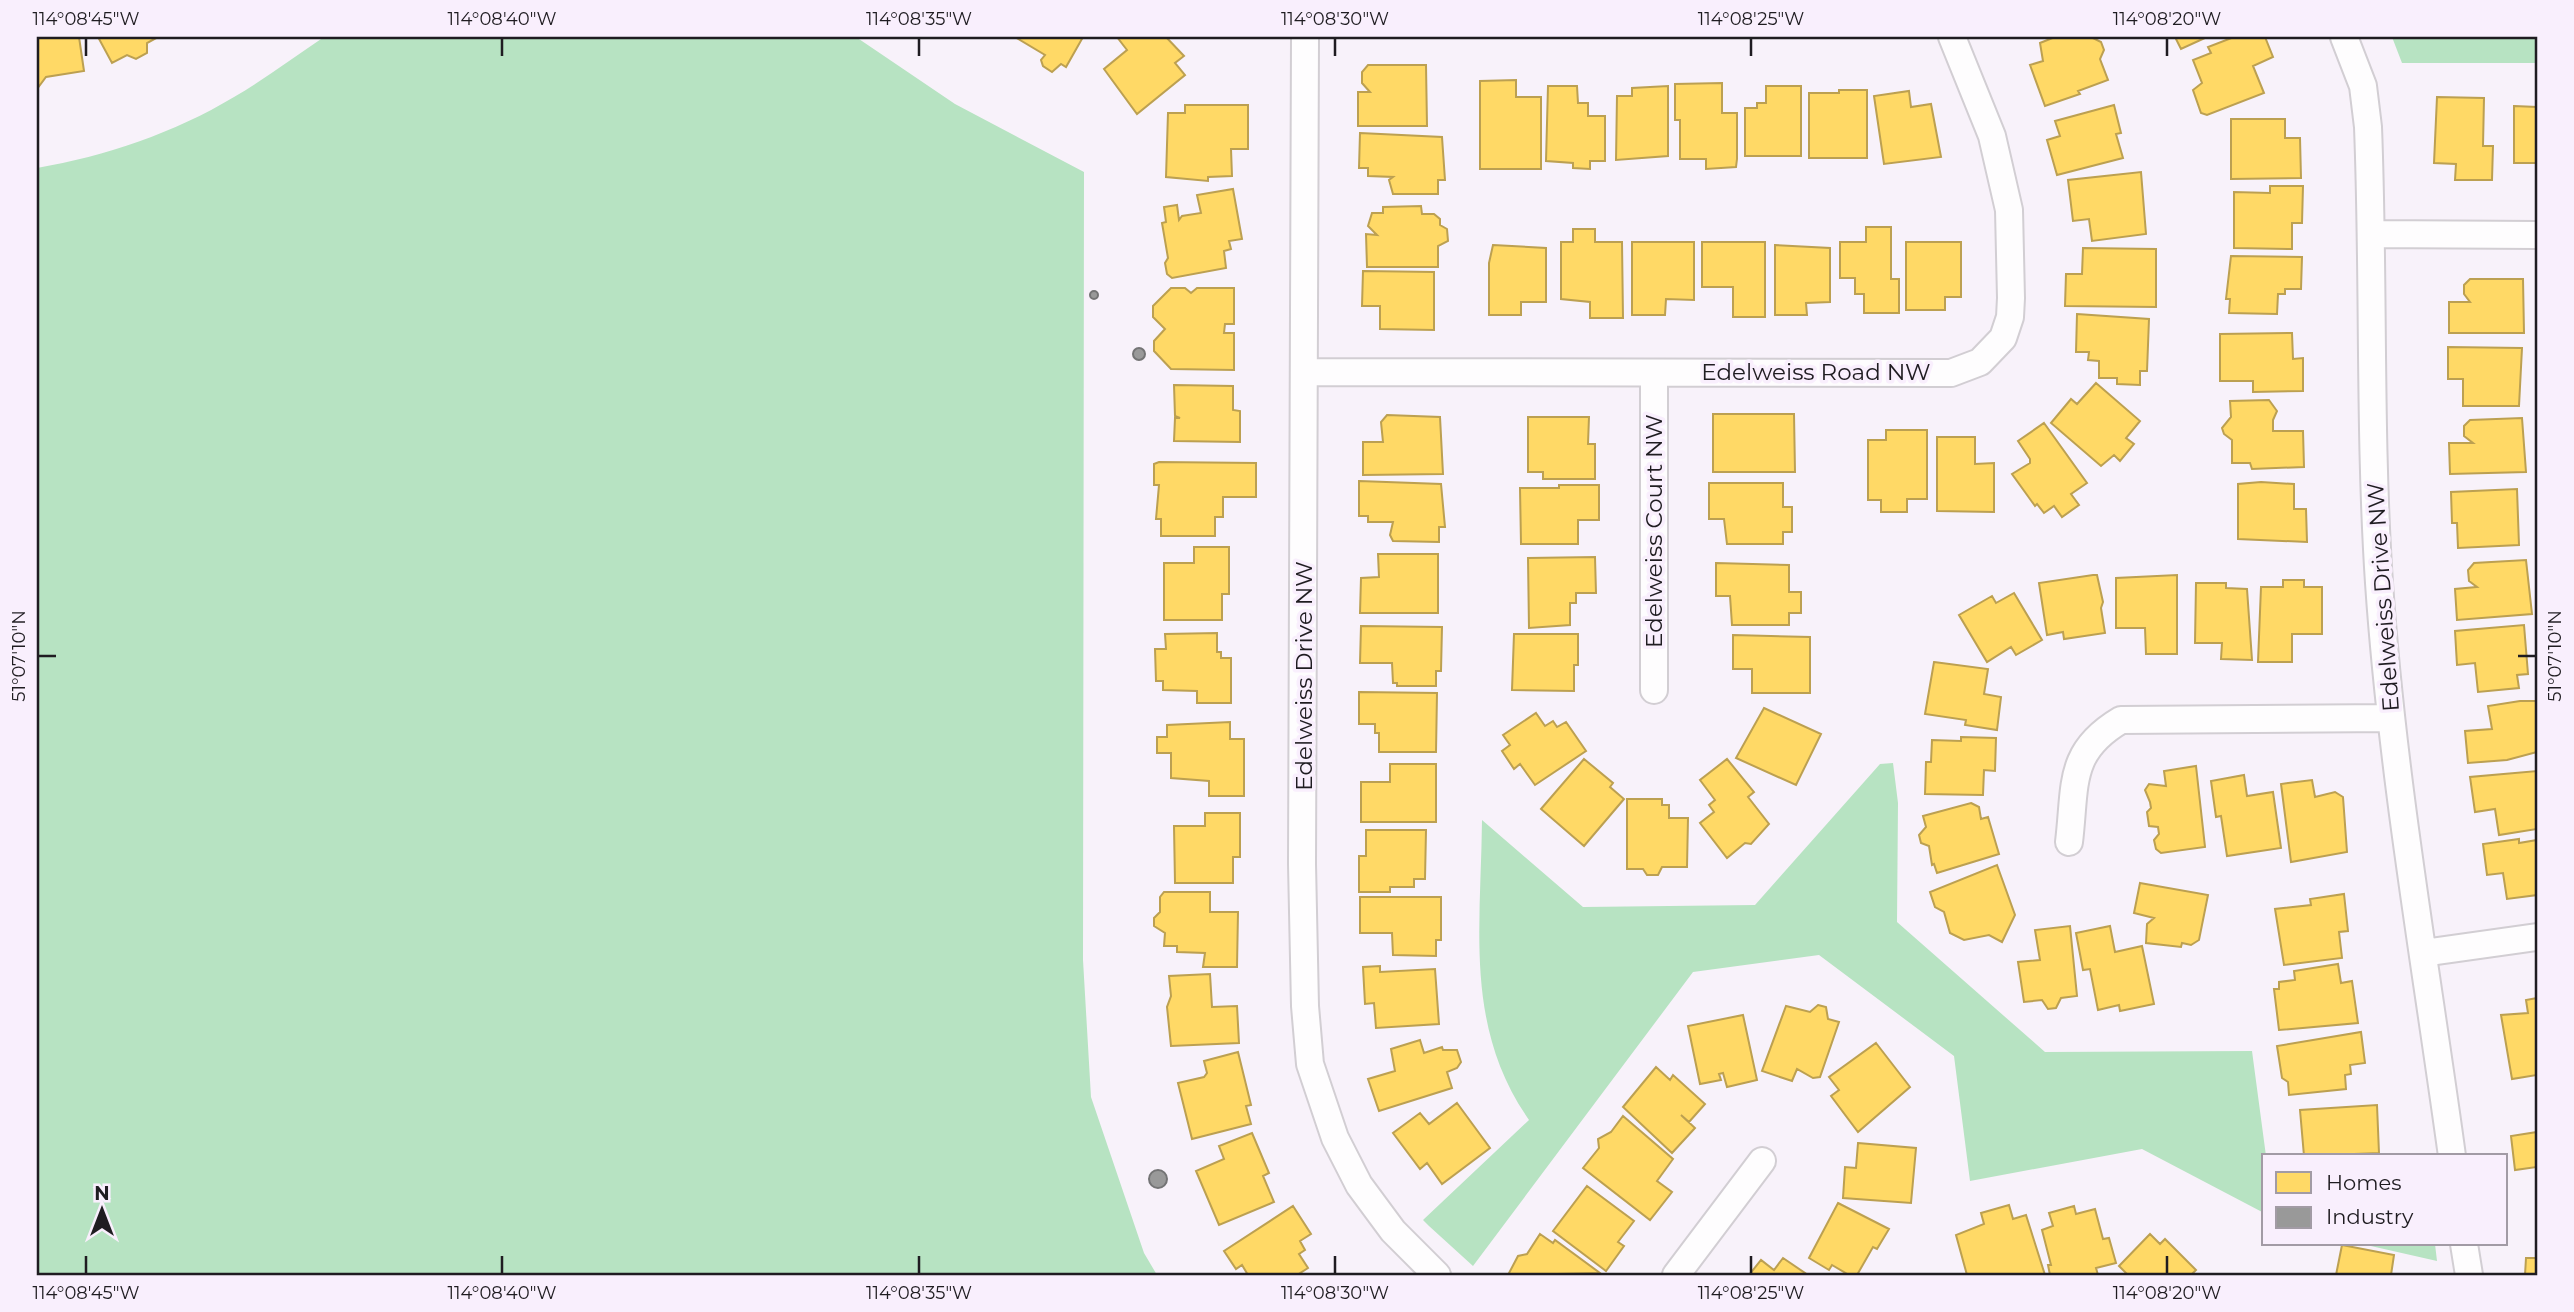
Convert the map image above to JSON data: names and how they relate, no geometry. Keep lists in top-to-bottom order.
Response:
{
  "streets": {
    "street": ["Edelweiss Road NW", "Edelweiss Court NW", "Edelweiss Drive NW"]
  },
  "crossings": [
    ["Edelweiss Road NW", "Edelweiss Court NW"],
    ["Edelweiss Road NW", "Edelweiss Drive NW"]
  ],
  "legend": ["Homes", "Industry"],
  "north": "top",
  "coordinates": [
    "114°08'45\"W",
    "114°08'40\"W",
    "114°08'35\"W",
    "114°08'30\"W",
    "114°08'25\"W",
    "114°08'20\"W",
    "51°07'10\"N"
  ]
}
